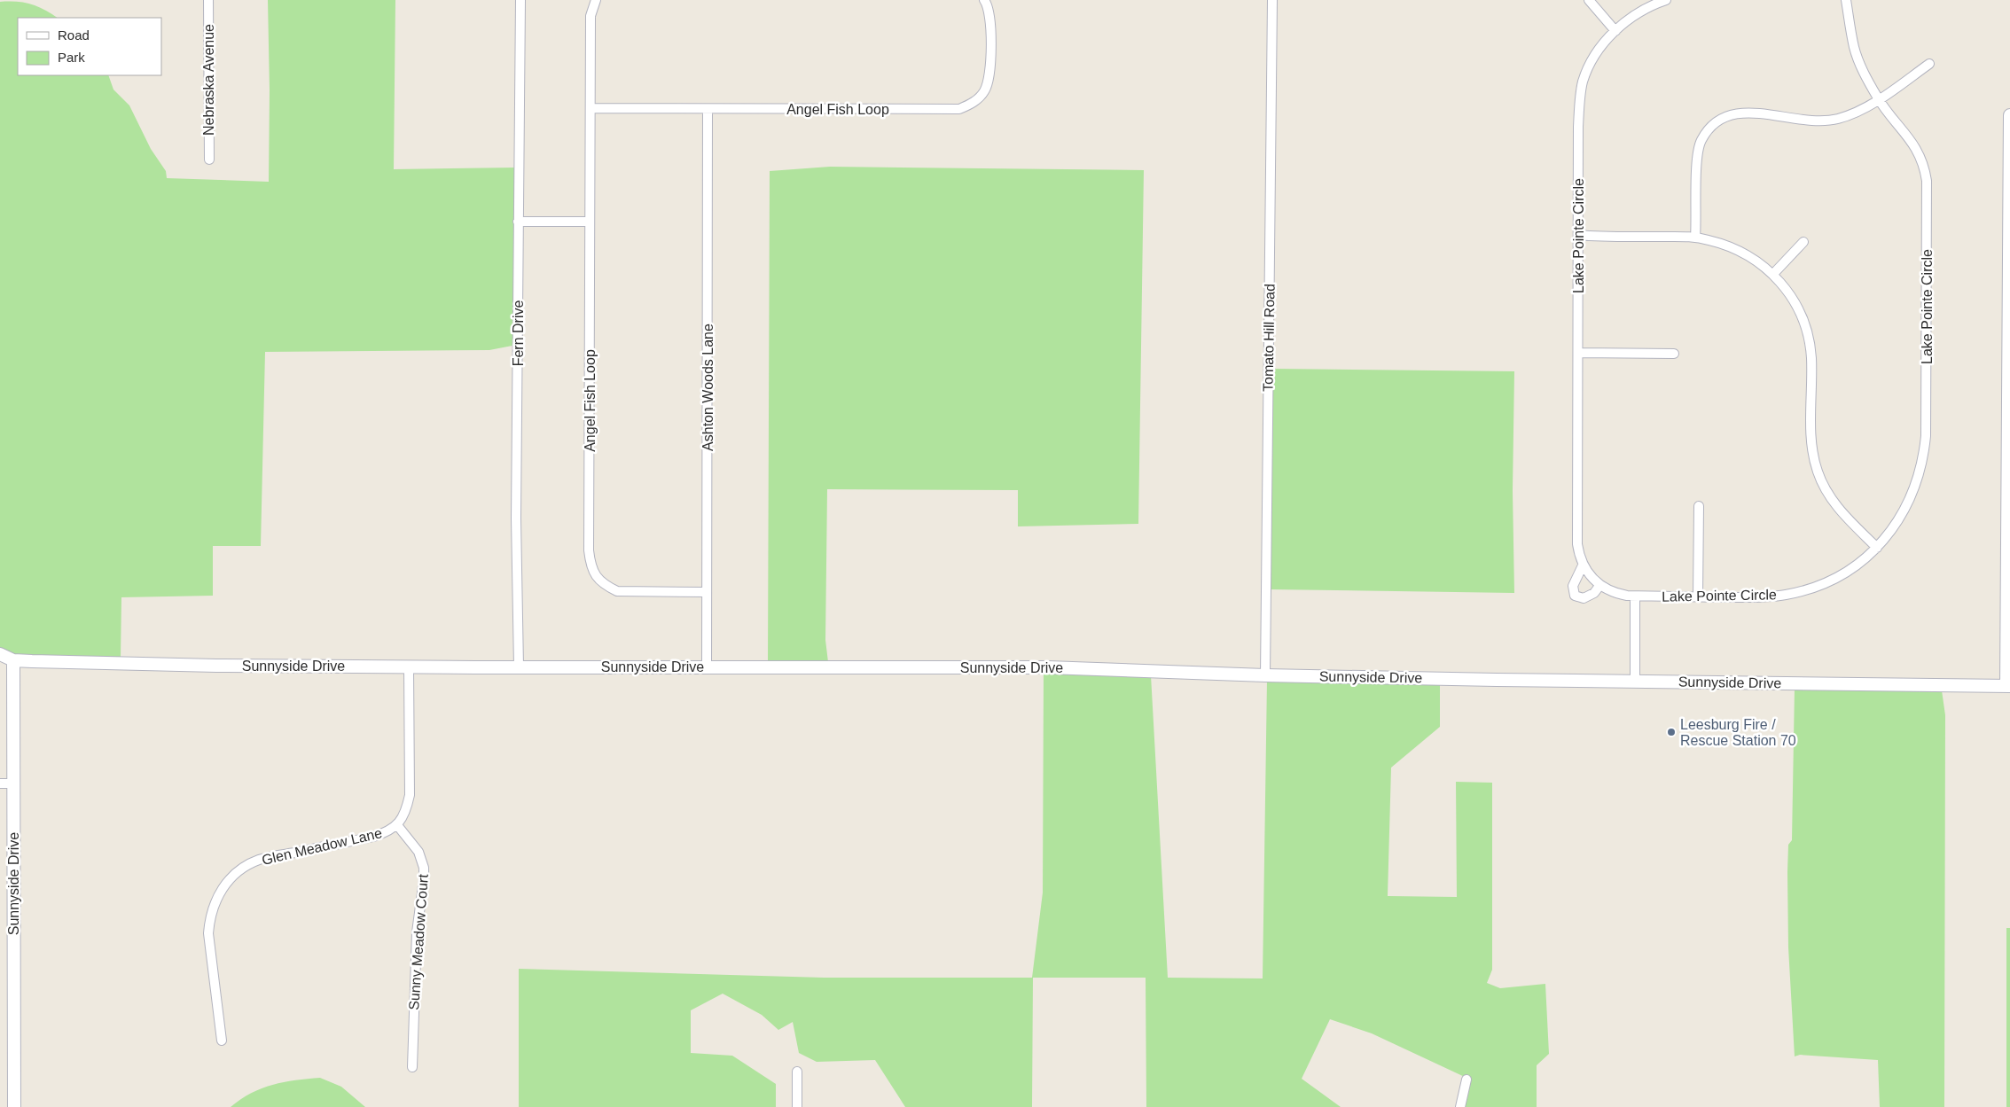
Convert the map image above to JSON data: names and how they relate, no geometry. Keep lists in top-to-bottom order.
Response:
{
  "streets": {
    "street": [
      "Nebraska Avenue",
      "Angel Fish Loop",
      "Lake Pointe Circle",
      "Fern Drive",
      "Tomato Hill Road",
      "Ashton Woods Lane",
      "Sunnyside Drive",
      "Glen Meadow Lane",
      "Sunny Meadow Court"
    ]
  },
  "crossings": [
    ["Angel Fish Loop", "Ashton Woods Lane"],
    ["Fern Drive", "Sunnyside Drive"],
    ["Tomato Hill Road", "Sunnyside Drive"],
    ["Ashton Woods Lane", "Sunnyside Drive"],
    ["Sunnyside Drive", "Glen Meadow Lane"],
    ["Glen Meadow Lane", "Sunny Meadow Court"]
  ],
  "places": ["Leesburg Fire / Rescue Station 70"],
  "legend": ["Road", "Park"]
}
